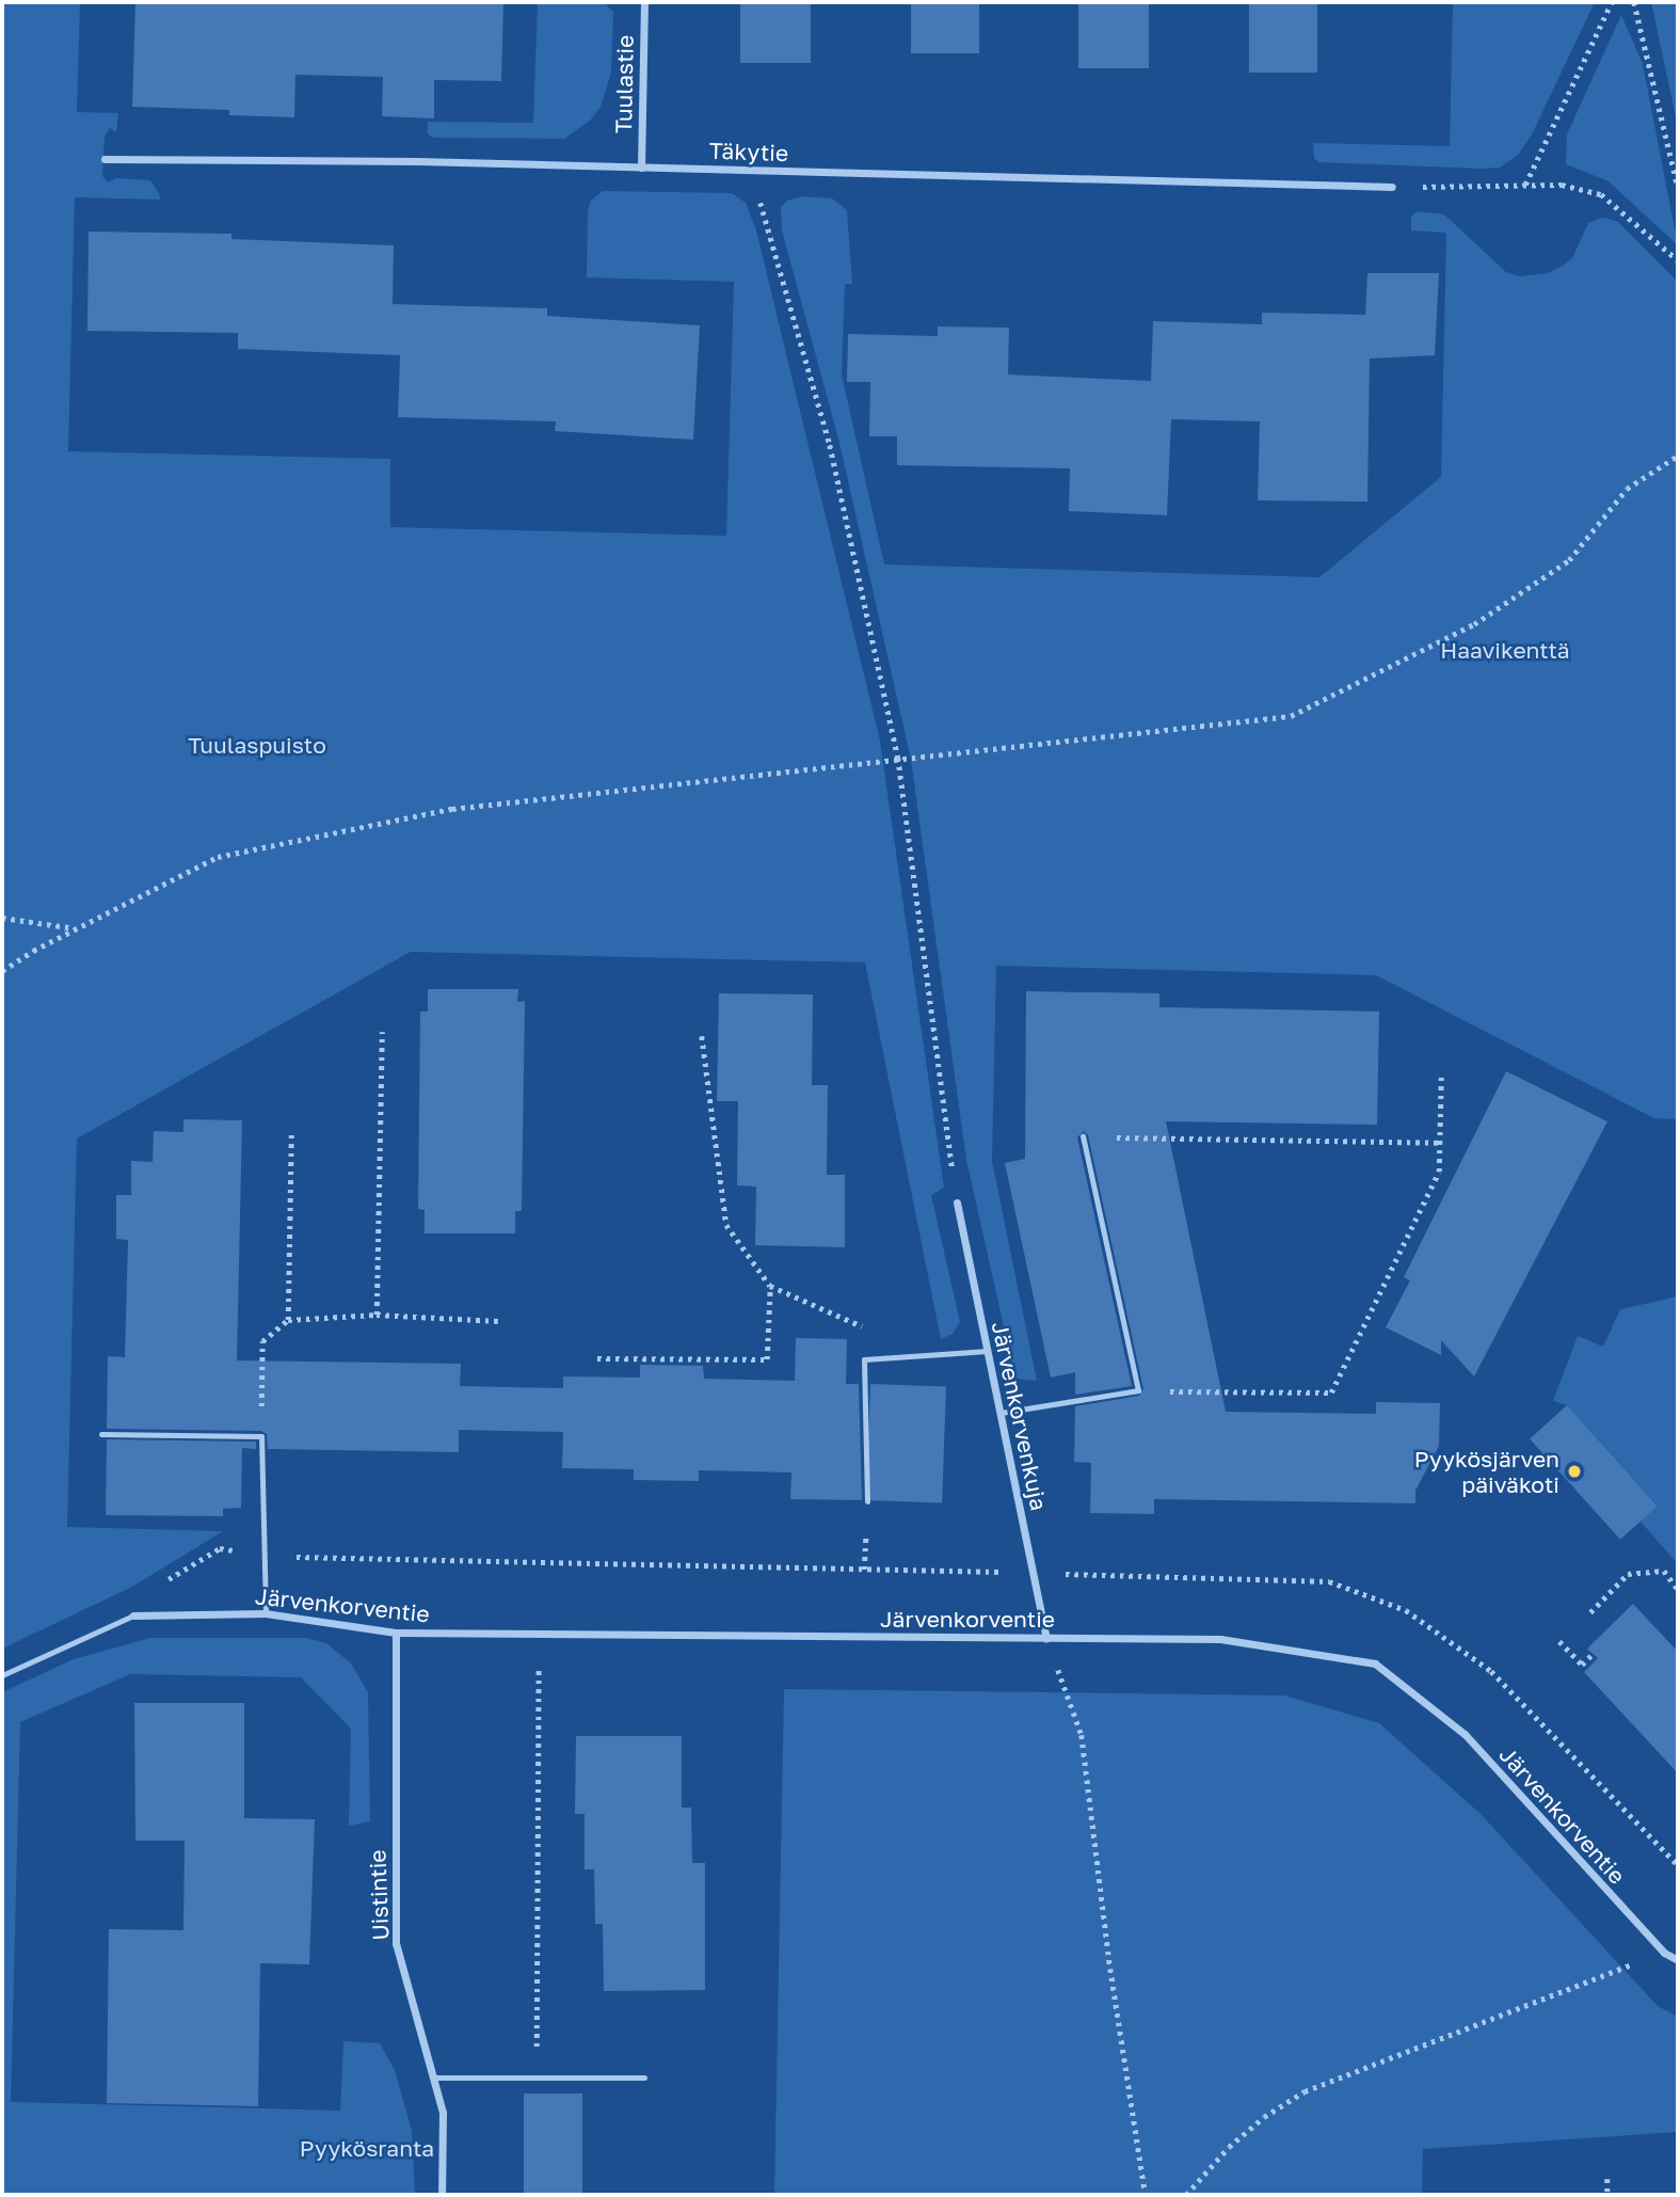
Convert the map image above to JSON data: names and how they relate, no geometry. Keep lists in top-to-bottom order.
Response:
{
  "streets": {
    "street": [
      "Tuulastie",
      "Täkytie",
      "Järvenkorvenkuja",
      "Järvenkorventie",
      "Uistintie"
    ]
  },
  "crossings": [
    ["Tuulastie", "Täkytie"],
    ["Järvenkorvenkuja", "Järvenkorventie"],
    ["Järvenkorventie", "Uistintie"]
  ],
  "parks": ["Haavikenttä", "Tuulaspuisto", "Pyykösranta"],
  "places": ["Pyykösjärven päiväkoti"]
}
